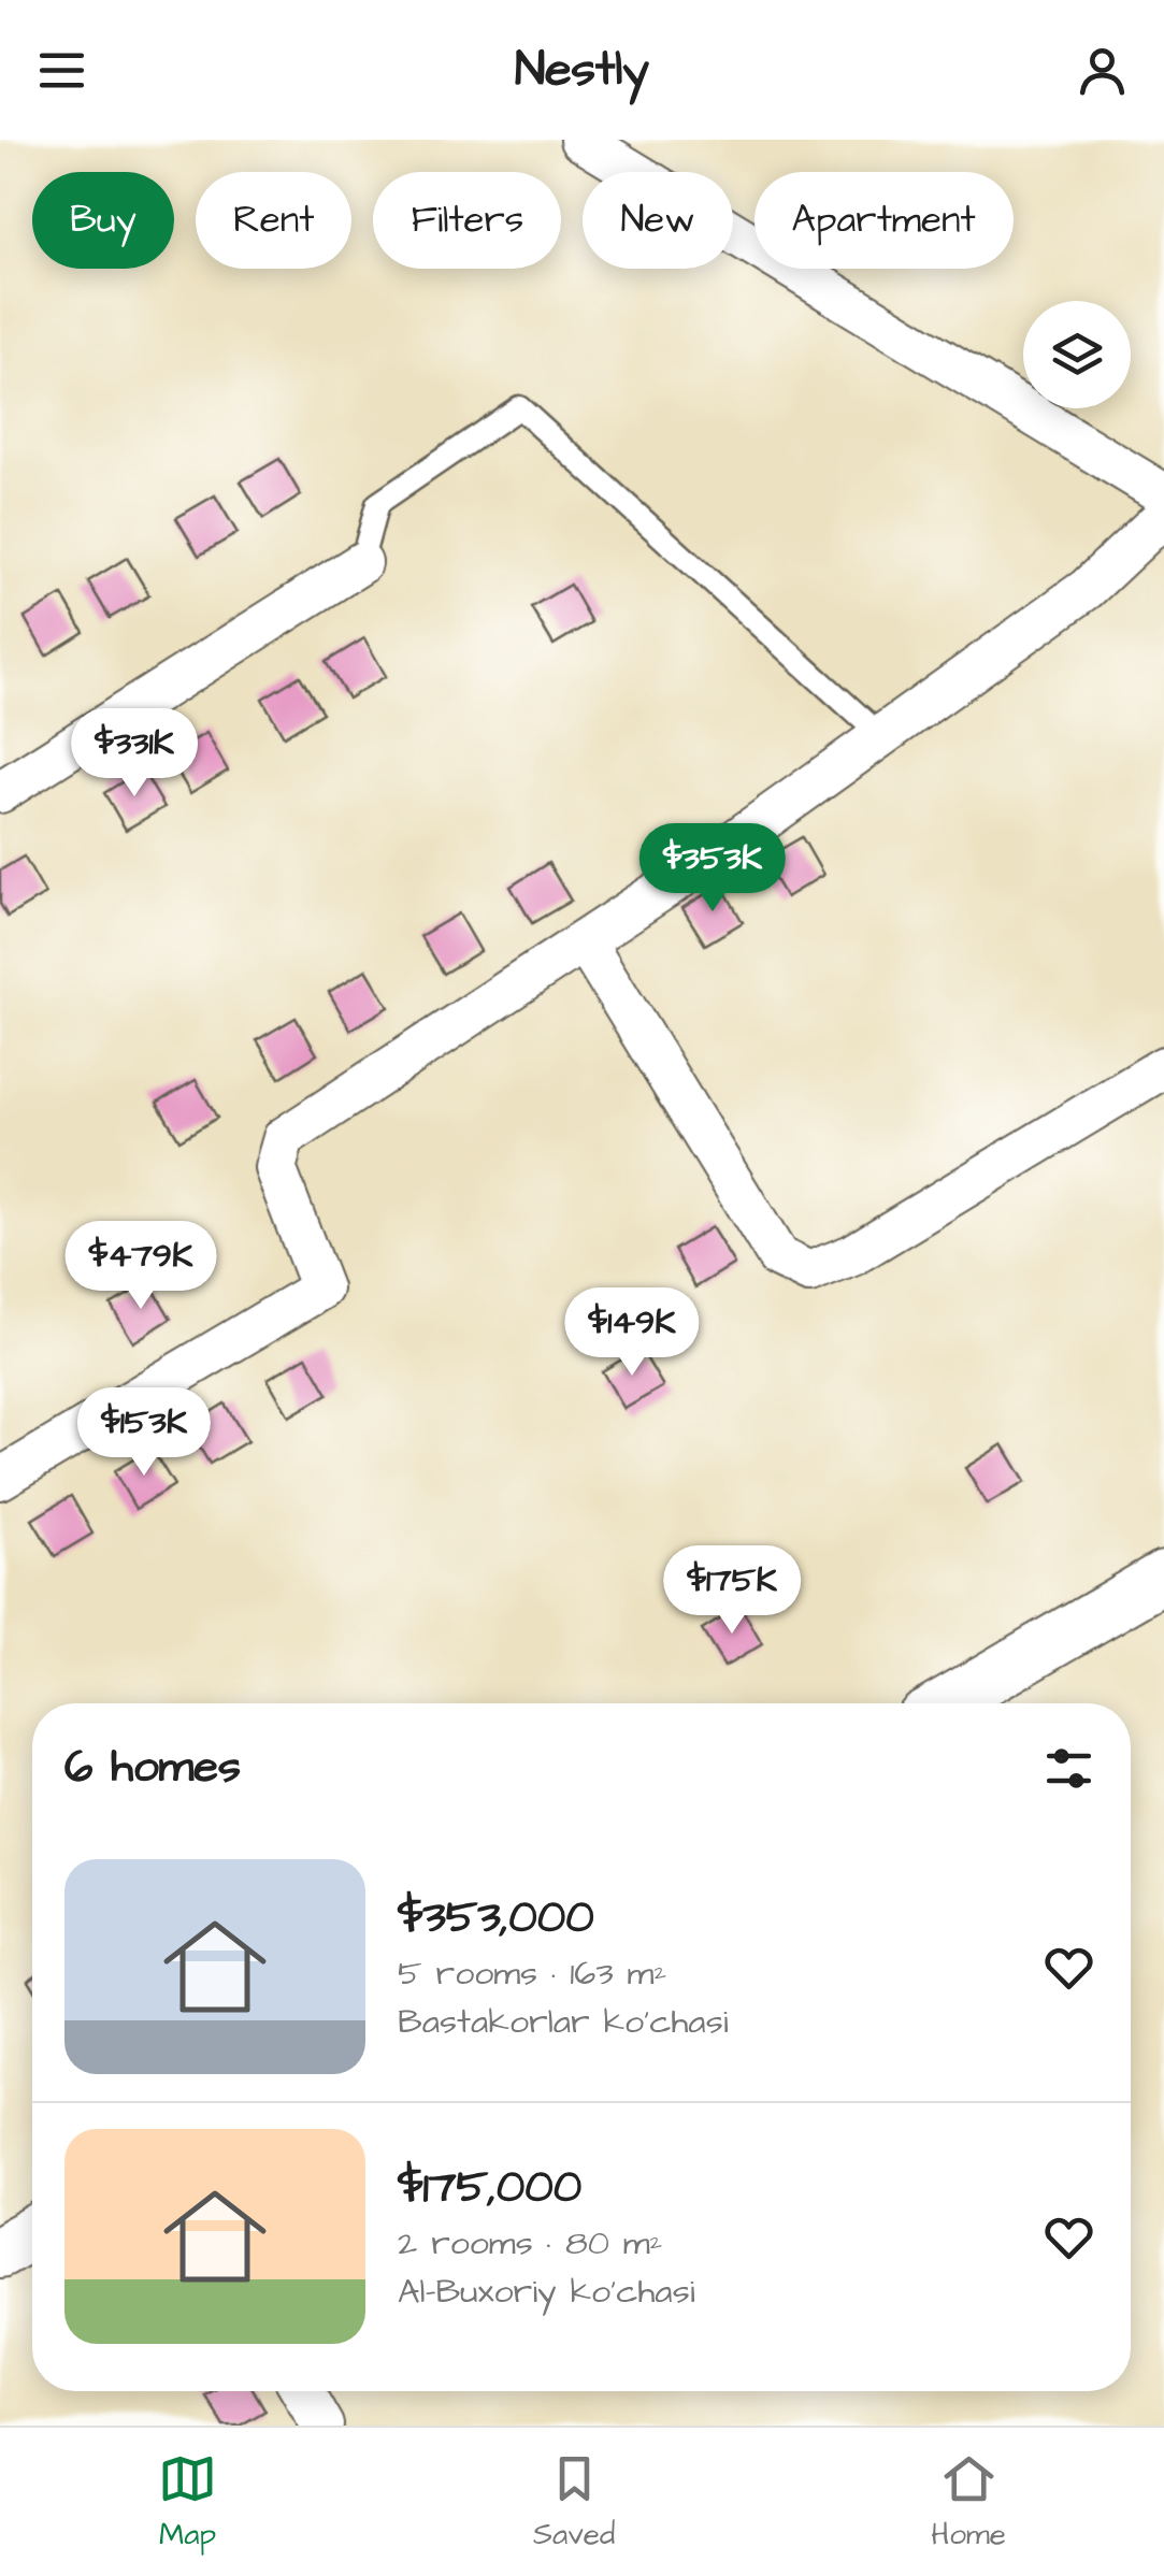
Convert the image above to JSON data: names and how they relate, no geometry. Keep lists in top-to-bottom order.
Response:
{
  "page": {
    "header": "Nestly",
    "chip": [
      "Buy",
      "Rent",
      "Filters",
      "New",
      "Apartment"
    ],
    "price": [
      "$331K",
      "$353K",
      "$479K",
      "$149K",
      "$153K",
      "$175K"
    ],
    "heading": "6 homes",
    "list": [
      {
        "name": "$353,000",
        "note": "5 rooms · 163 m² · Bastakorlar ko'chasi"
      },
      {
        "name": "$175,000",
        "note": "2 rooms · 80 m² · Al-Buxoriy ko'chasi"
      }
    ],
    "tabs": ["Map", "Saved", "Home"]
  }
}
